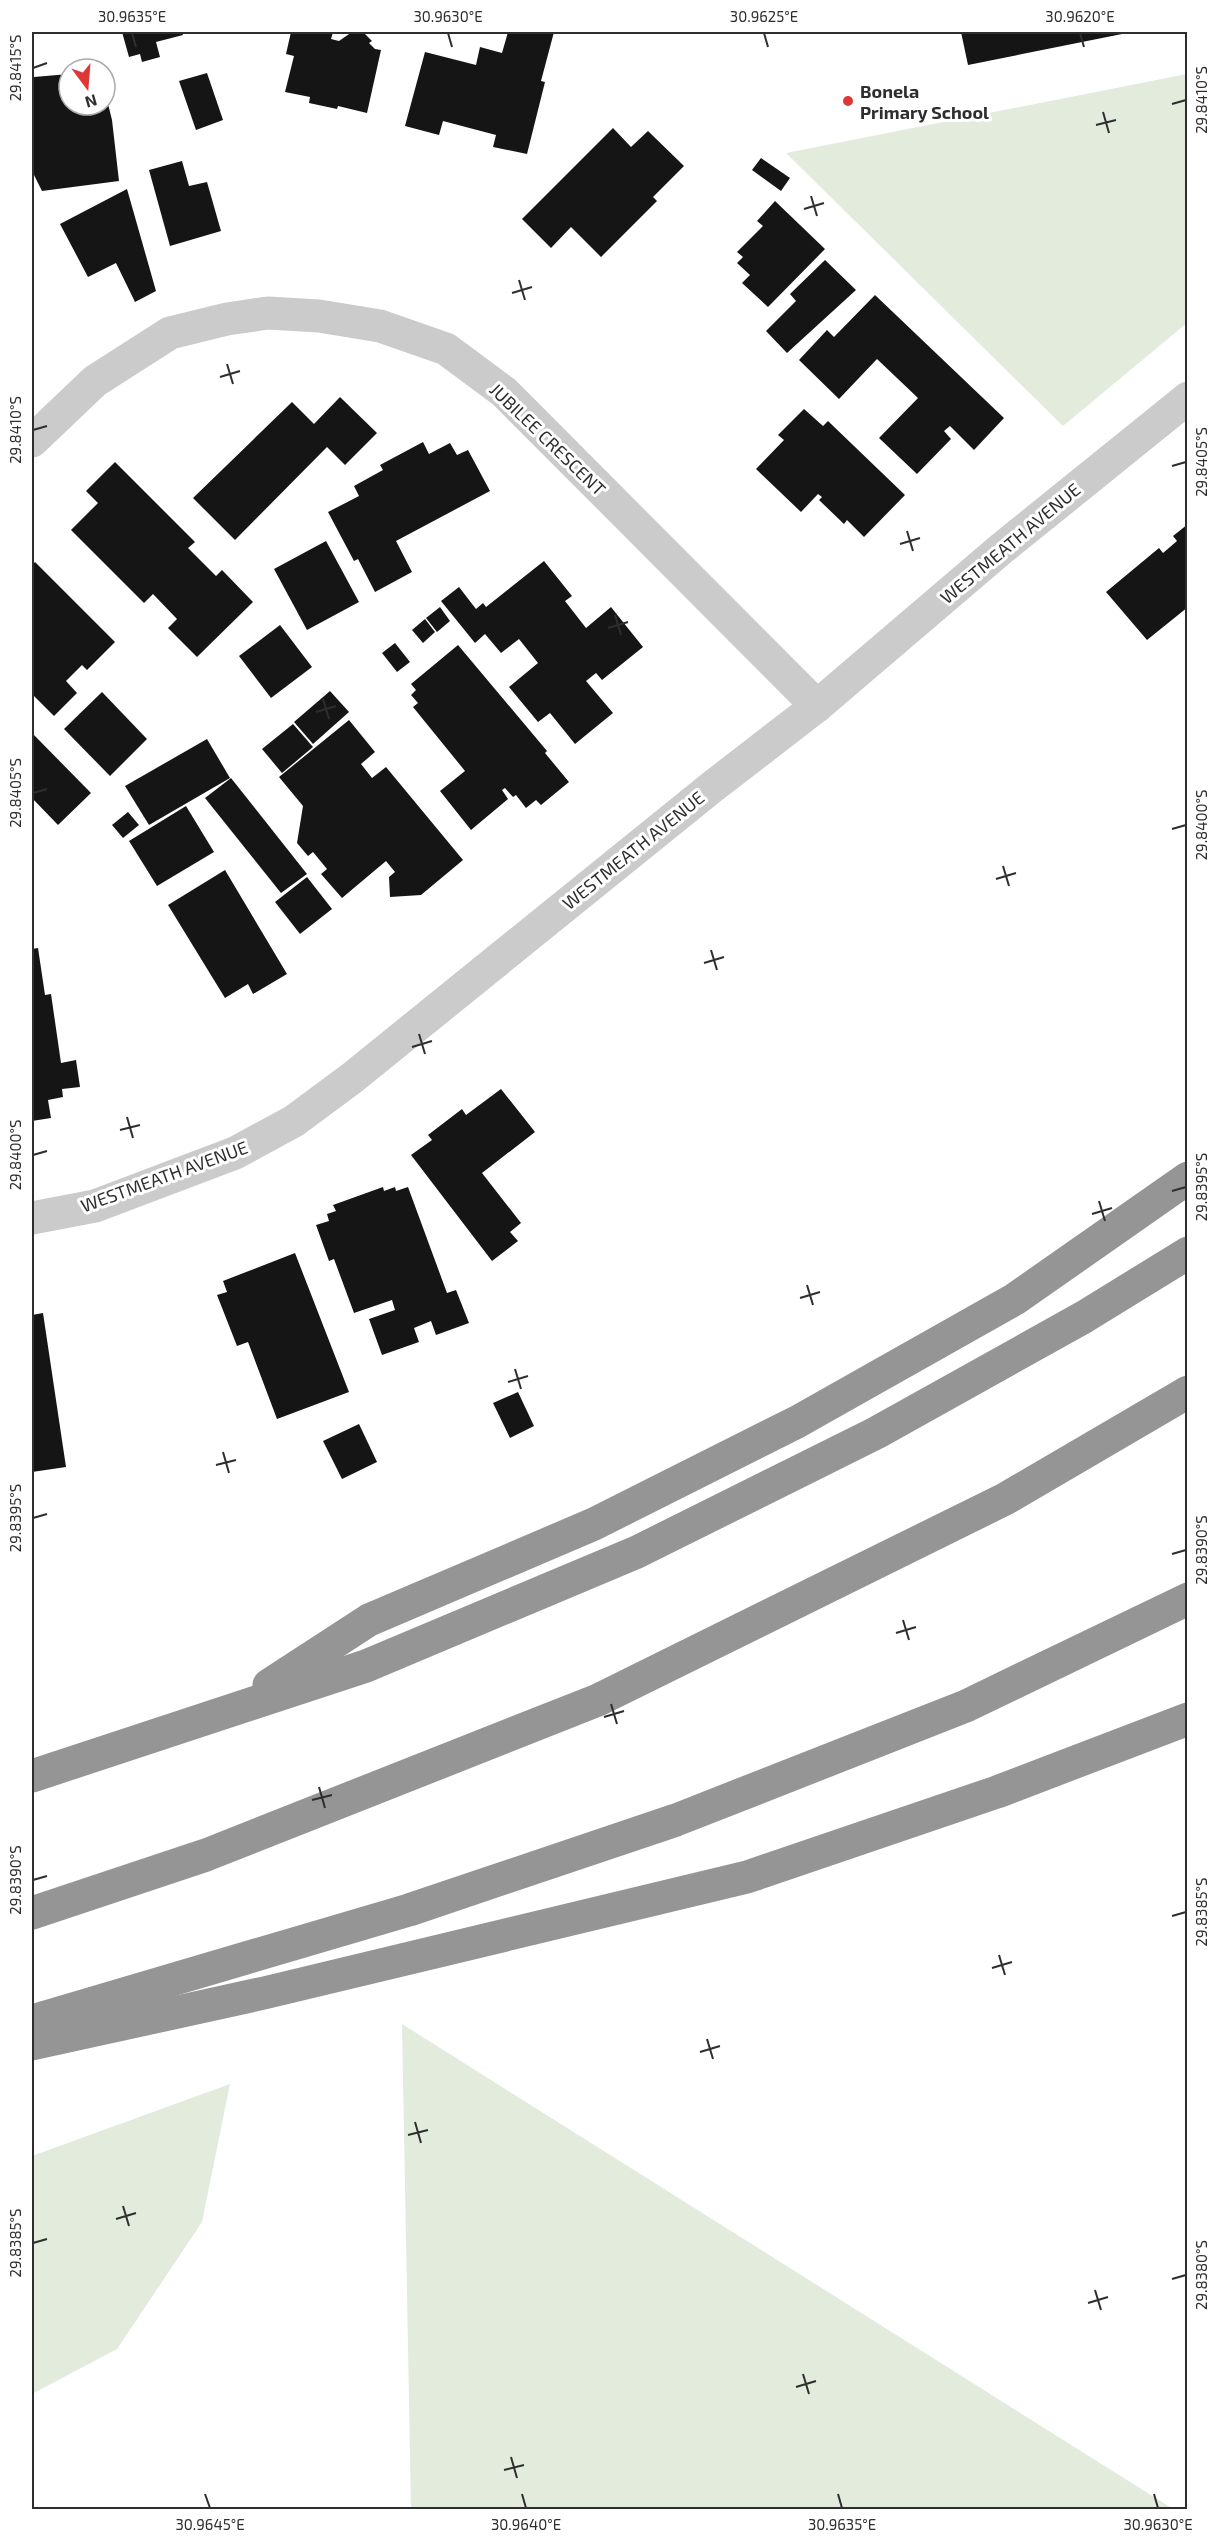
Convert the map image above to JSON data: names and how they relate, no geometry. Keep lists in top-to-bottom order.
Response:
{
  "streets": {
    "street": ["JUBILEE CRESCENT", "WESTMEATH AVENUE"]
  },
  "crossings": [
    ["JUBILEE CRESCENT", "WESTMEATH AVENUE"]
  ],
  "places": ["Bonela Primary School"],
  "north": "bottom",
  "coordinates": [
    "30.9635°E",
    "30.9630°E",
    "30.9625°E",
    "30.9620°E",
    "29.8415°S",
    "29.8410°S",
    "29.8405°S",
    "29.8400°S",
    "29.8395°S",
    "29.8390°S",
    "29.8385°S",
    "29.8380°S",
    "30.9645°E",
    "30.9640°E"
  ]
}
